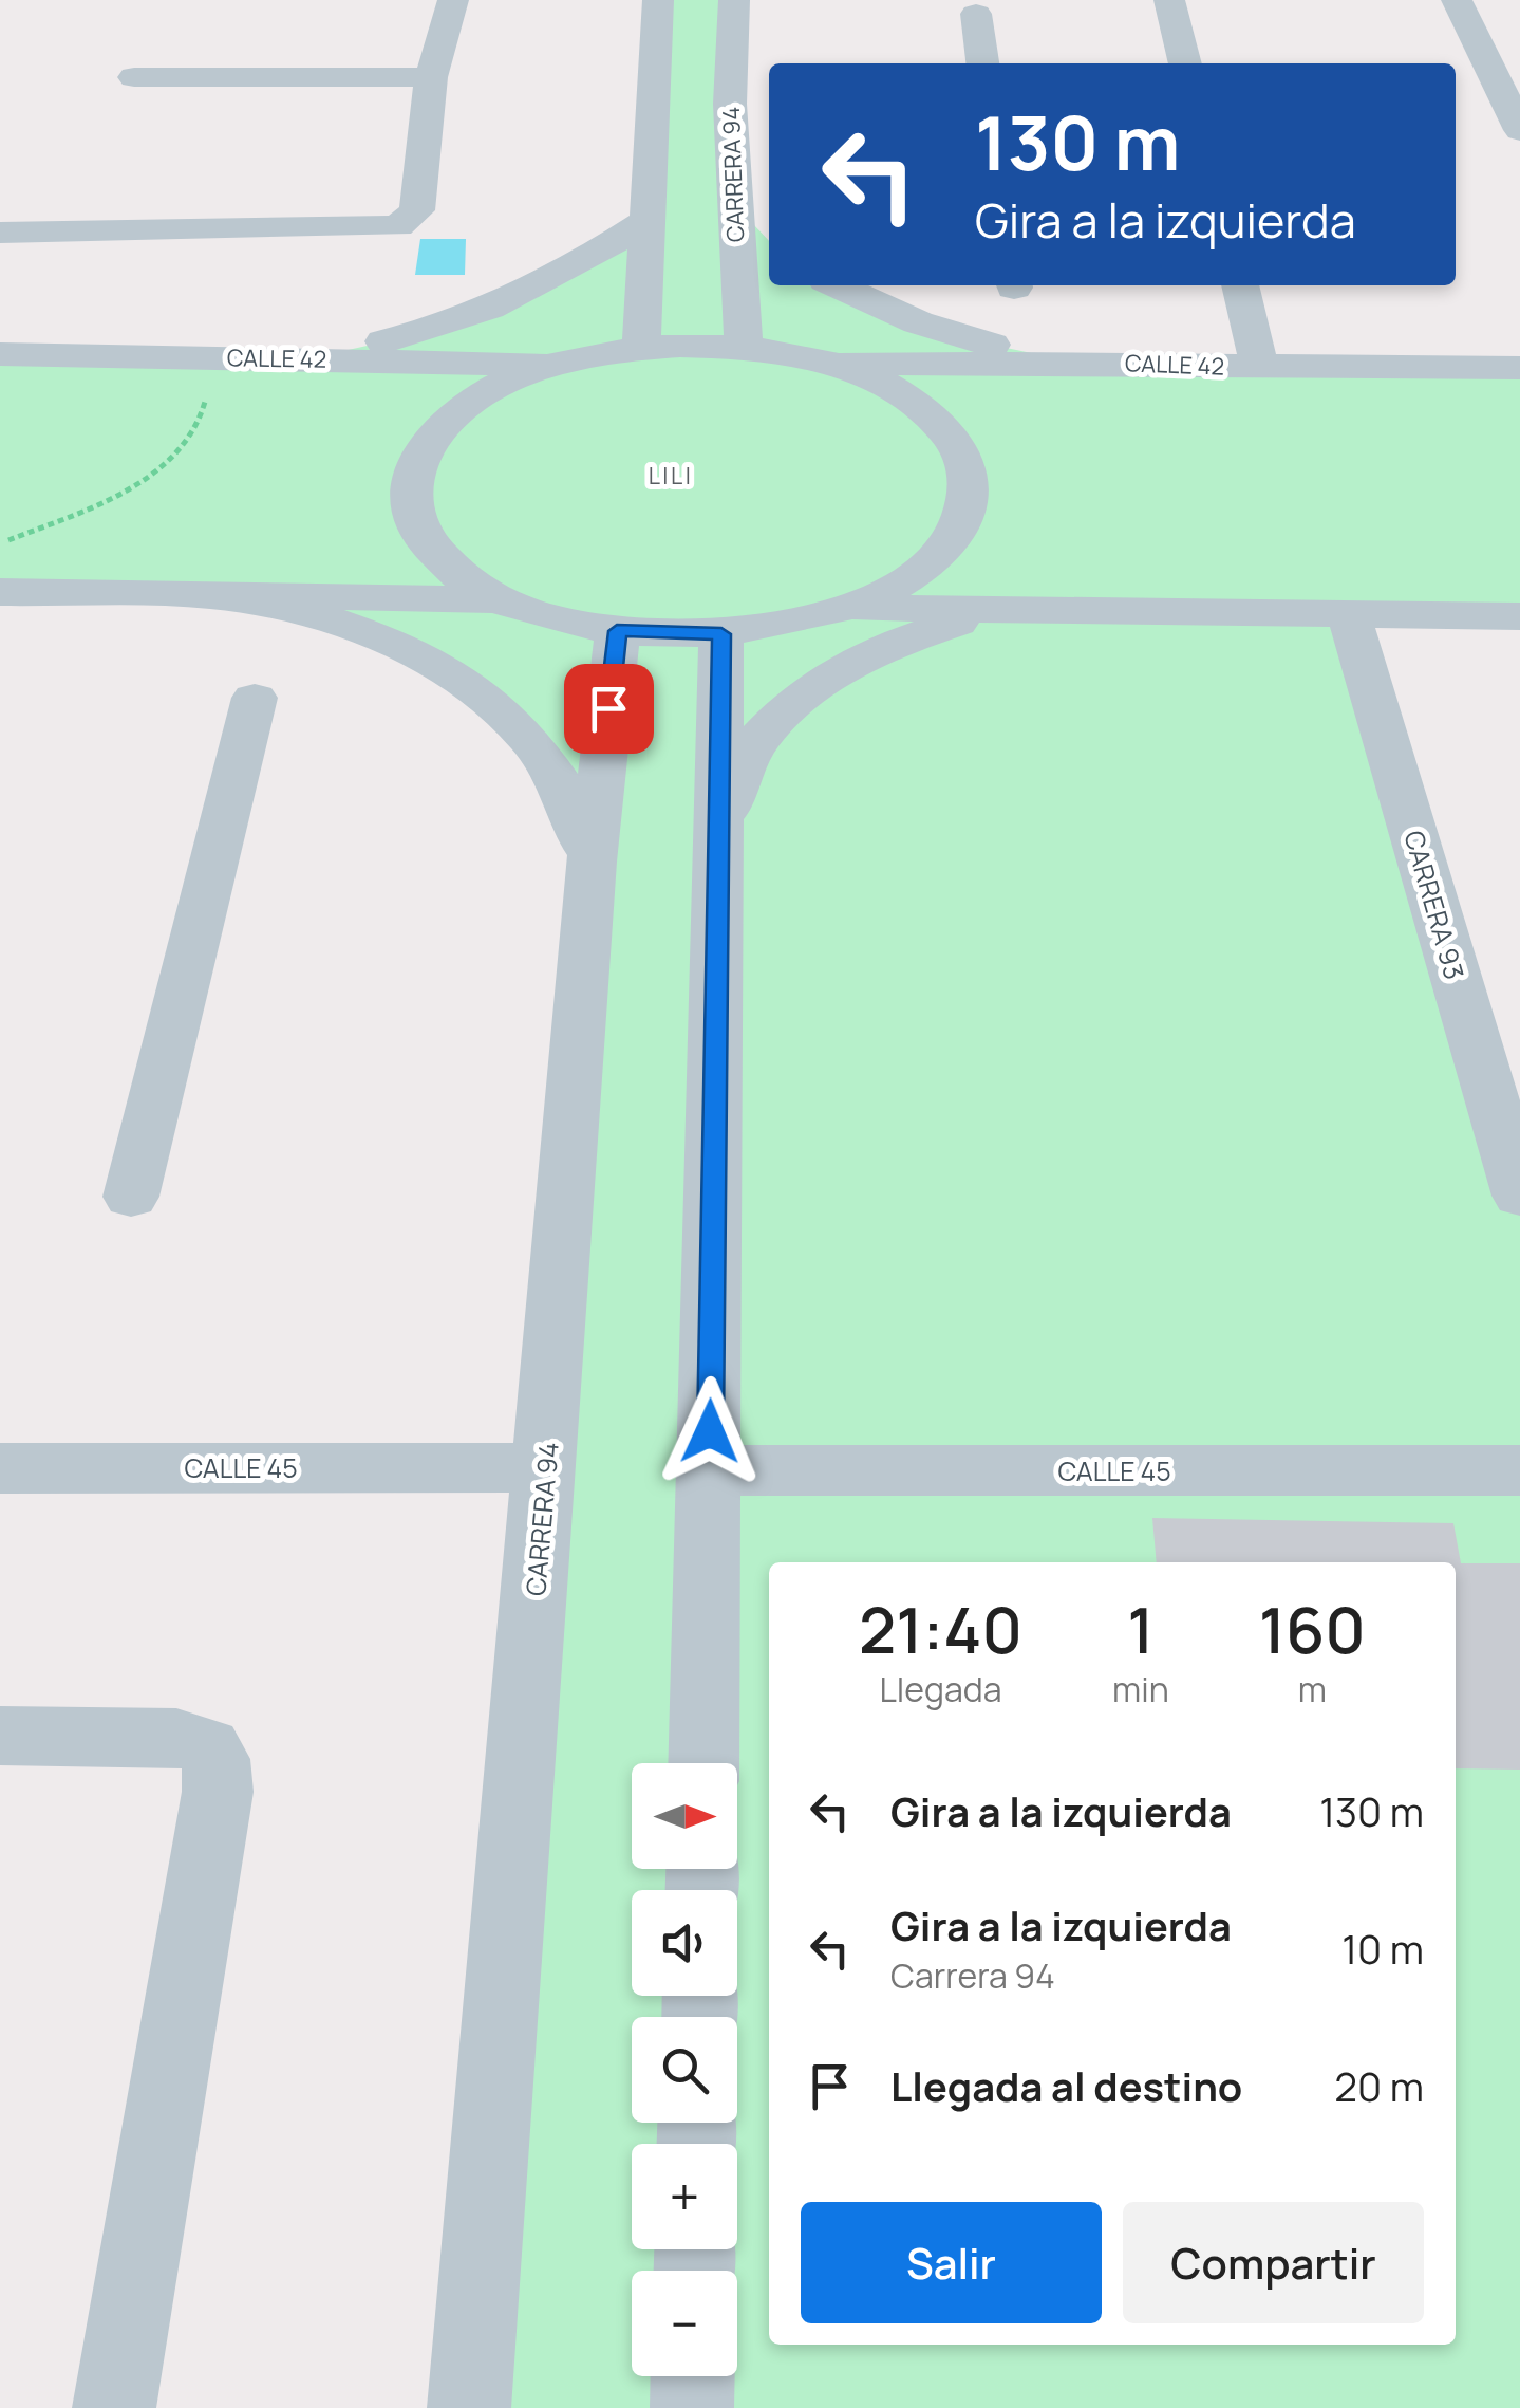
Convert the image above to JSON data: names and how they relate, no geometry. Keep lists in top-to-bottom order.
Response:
{
  "streets": {
    "street": [
      "CARRERA 94",
      "CALLE 42",
      "CARRERA 93",
      "CALLE 45"
    ]
  },
  "crossings": [
    ["CARRERA 94", "CALLE 45"]
  ],
  "districts": ["LILI"],
  "north": "right",
  "page": {
    "turn": ["130 m", "Gira a la izquierda"],
    "eta": [
      "21:40",
      "Llegada",
      "1",
      "min",
      "160",
      "m"
    ],
    "list": [
      {
        "name": "Gira a la izquierda",
        "value": "130 m"
      },
      {
        "name": "Gira a la izquierda",
        "note": "Carrera 94",
        "value": "10 m"
      },
      {
        "name": "Llegada al destino",
        "value": "20 m"
      }
    ],
    "map_buttons": ["+", "−"],
    "buttons": ["Salir", "Compartir"]
  }
}
